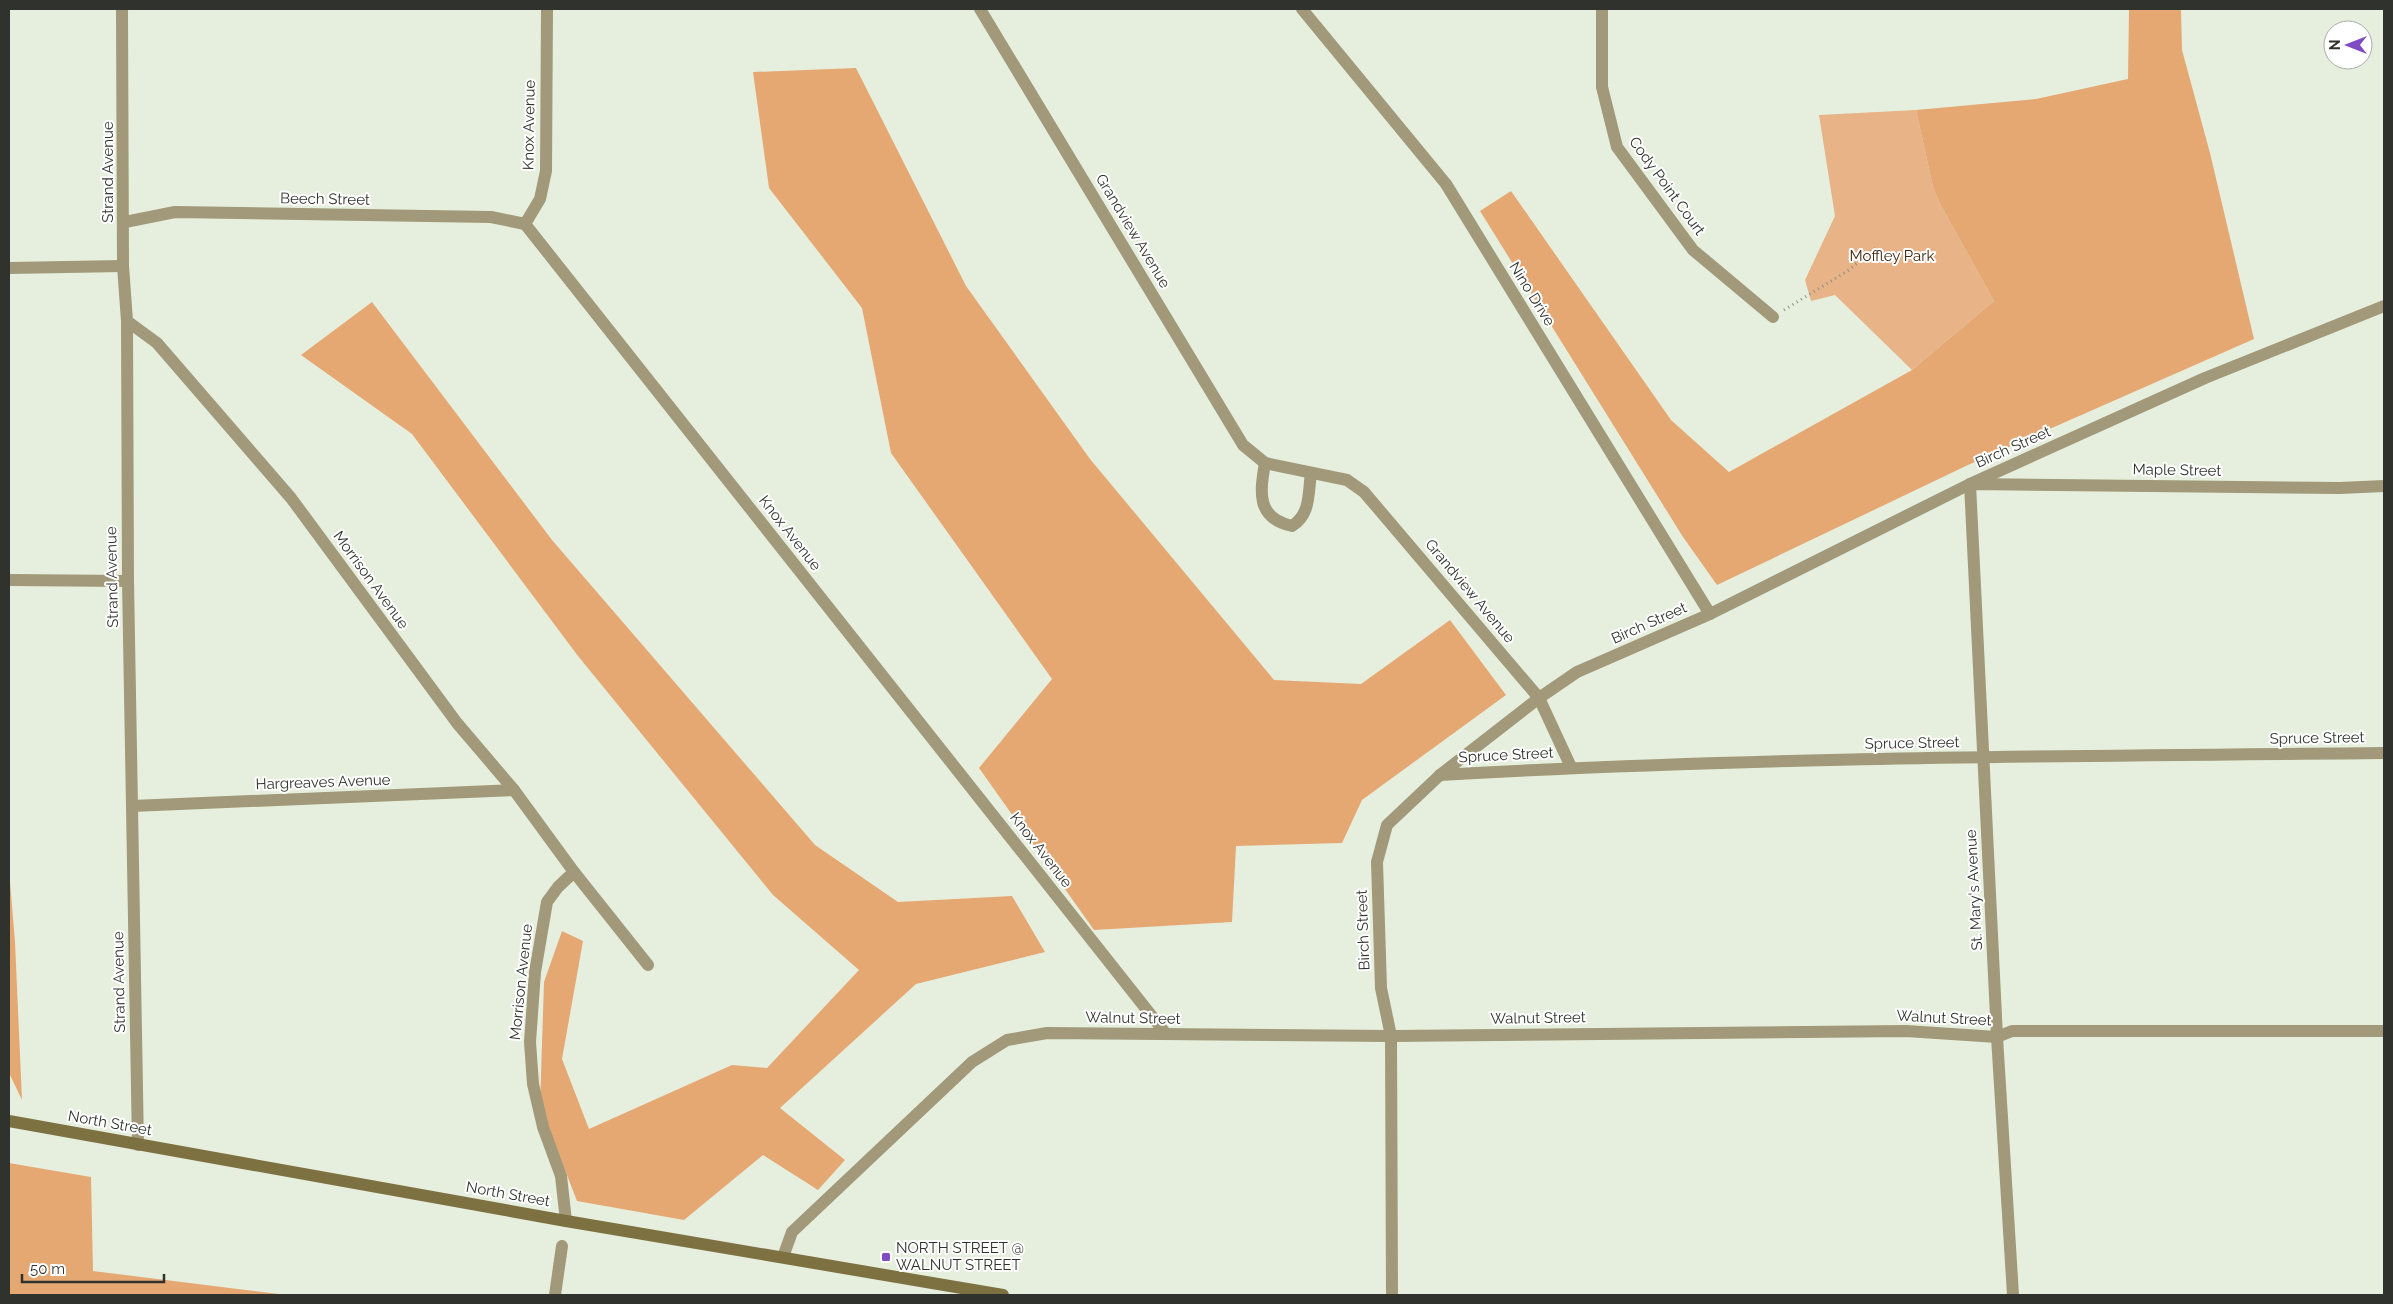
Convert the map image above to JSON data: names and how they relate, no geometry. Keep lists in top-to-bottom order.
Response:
{
  "streets": {
    "main road": ["North Street"],
    "street": [
      "Knox Avenue",
      "Strand Avenue",
      "Cody Point Court",
      "Beech Street",
      "Grandview Avenue",
      "Nino Drive",
      "Birch Street",
      "Maple Street",
      "Morrison Avenue",
      "Spruce Street",
      "Hargreaves Avenue",
      "St. Mary's Avenue",
      "Walnut Street"
    ]
  },
  "crossings": [
    ["Knox Avenue", "Beech Street"],
    ["Knox Avenue", "Walnut Street"],
    ["Strand Avenue", "Beech Street"],
    ["Strand Avenue", "Morrison Avenue"],
    ["Strand Avenue", "Hargreaves Avenue"],
    ["Strand Avenue", "North Street"],
    ["Grandview Avenue", "Birch Street"],
    ["Grandview Avenue", "Spruce Street"],
    ["Nino Drive", "Birch Street"],
    ["Birch Street", "Maple Street"],
    ["Birch Street", "Spruce Street"],
    ["Birch Street", "St. Mary's Avenue"],
    ["Birch Street", "Walnut Street"],
    ["Maple Street", "St. Mary's Avenue"],
    ["Morrison Avenue", "Hargreaves Avenue"],
    ["Morrison Avenue", "North Street"],
    ["Spruce Street", "St. Mary's Avenue"],
    ["St. Mary's Avenue", "Walnut Street"],
    ["Walnut Street", "North Street"]
  ],
  "parks": ["Moffley Park"],
  "places": {
    "transit": ["NORTH STREET @ WALNUT STREET"]
  },
  "scale_bar": "50 m",
  "north": "left"
}
